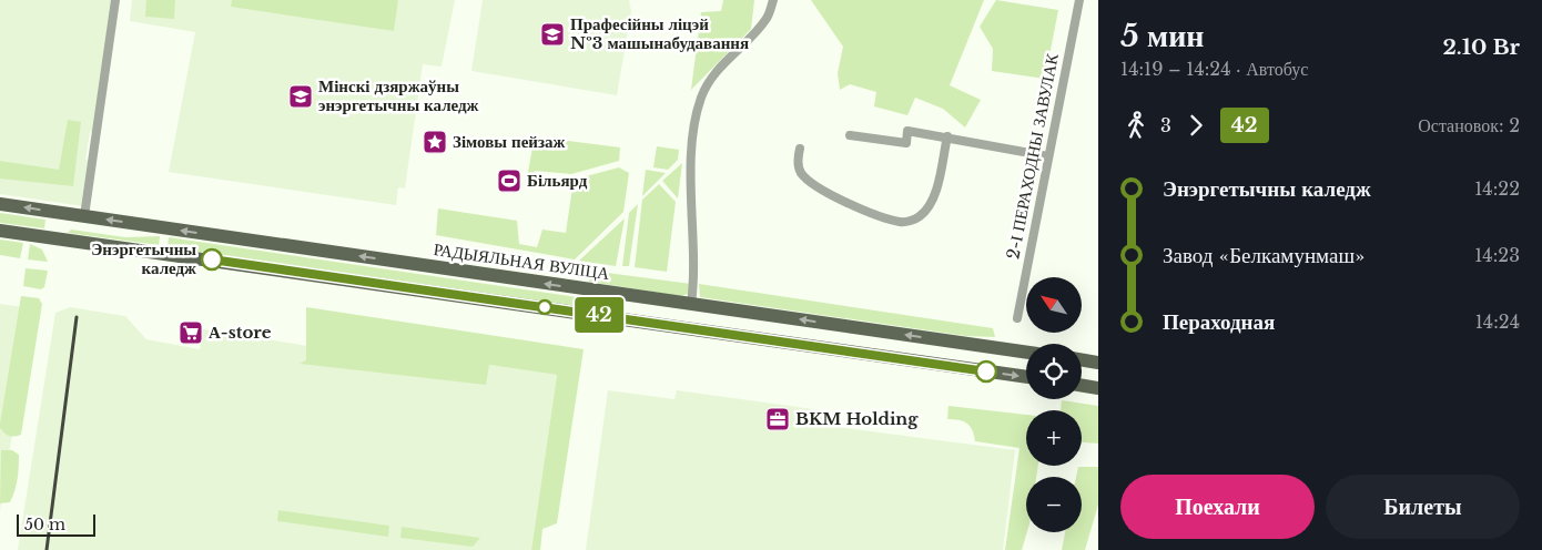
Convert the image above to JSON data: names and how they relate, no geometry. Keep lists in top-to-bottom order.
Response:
{
  "streets": {
    "main road": ["РАДЫЯЛЬНАЯ ВУЛІЦА"],
    "street": ["2-І ПЕРАХОДНЫ ЗАВУЛАК"]
  },
  "places": {
    "school or university": ["Прафесійны ліцэй №3 машынабудавання", "Мінскі дзяржаўны энэргетычны каледж"],
    "place": ["Зімовы пейзаж"],
    "sports": ["Більярд"],
    "other": ["Энэргетычны каледж"],
    "supermarket": ["А-store"],
    "office": ["BKM Holding"]
  },
  "lines": ["bus line 42"],
  "scale_bar": "50 m",
  "north": "top left",
  "page": {
    "on_map": "42",
    "heading": ["5 мин", "14:19 – 14:24 · Автобус", "2.10 Br"],
    "legs": ["3", "42", "Остановок: 2"],
    "list": [
      {
        "name": "Энэргетычны каледж",
        "value": "14:22"
      },
      {
        "name": "Завод «Белкамунмаш»",
        "value": "14:23"
      },
      {
        "name": "Пераходная",
        "value": "14:24"
      }
    ],
    "map_buttons": ["+", "−"],
    "buttons": ["Поехали", "Билеты"],
    "scale": "50 m"
  }
}
